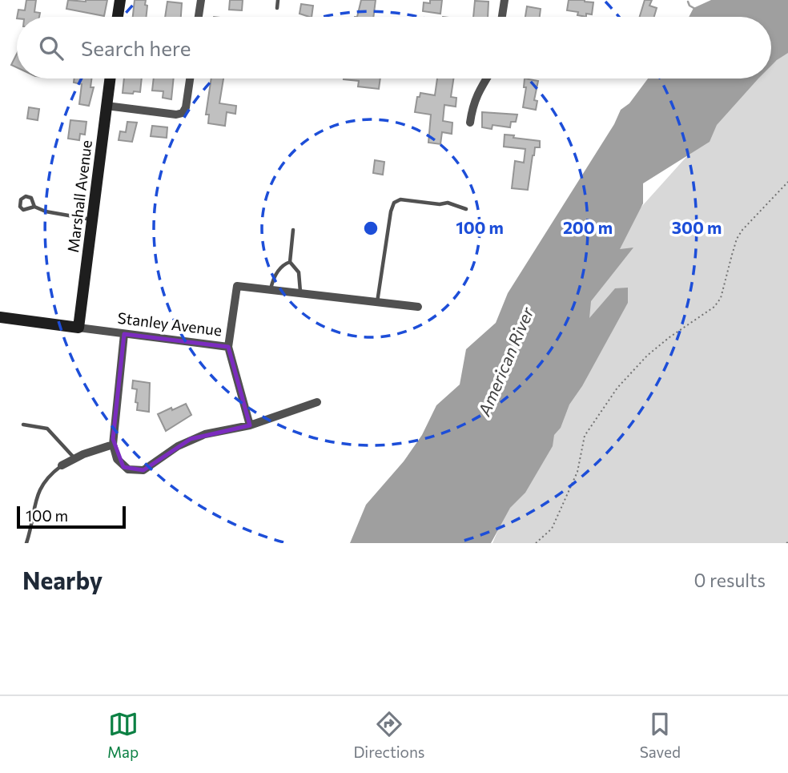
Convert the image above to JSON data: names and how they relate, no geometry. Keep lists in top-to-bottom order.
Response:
{
  "streets": {
    "street": ["Marshall Avenue", "Stanley Avenue"]
  },
  "crossings": [
    ["Marshall Avenue", "Stanley Avenue"]
  ],
  "water": ["American River"],
  "scale_bar": "100 m",
  "page": {
    "search": "Search here",
    "scale": "100 m",
    "heading": ["Nearby", "0 results"],
    "nav": ["Map", "Directions", "Saved"]
  },
  "rings": ["100 m", "200 m", "300 m"]
}
